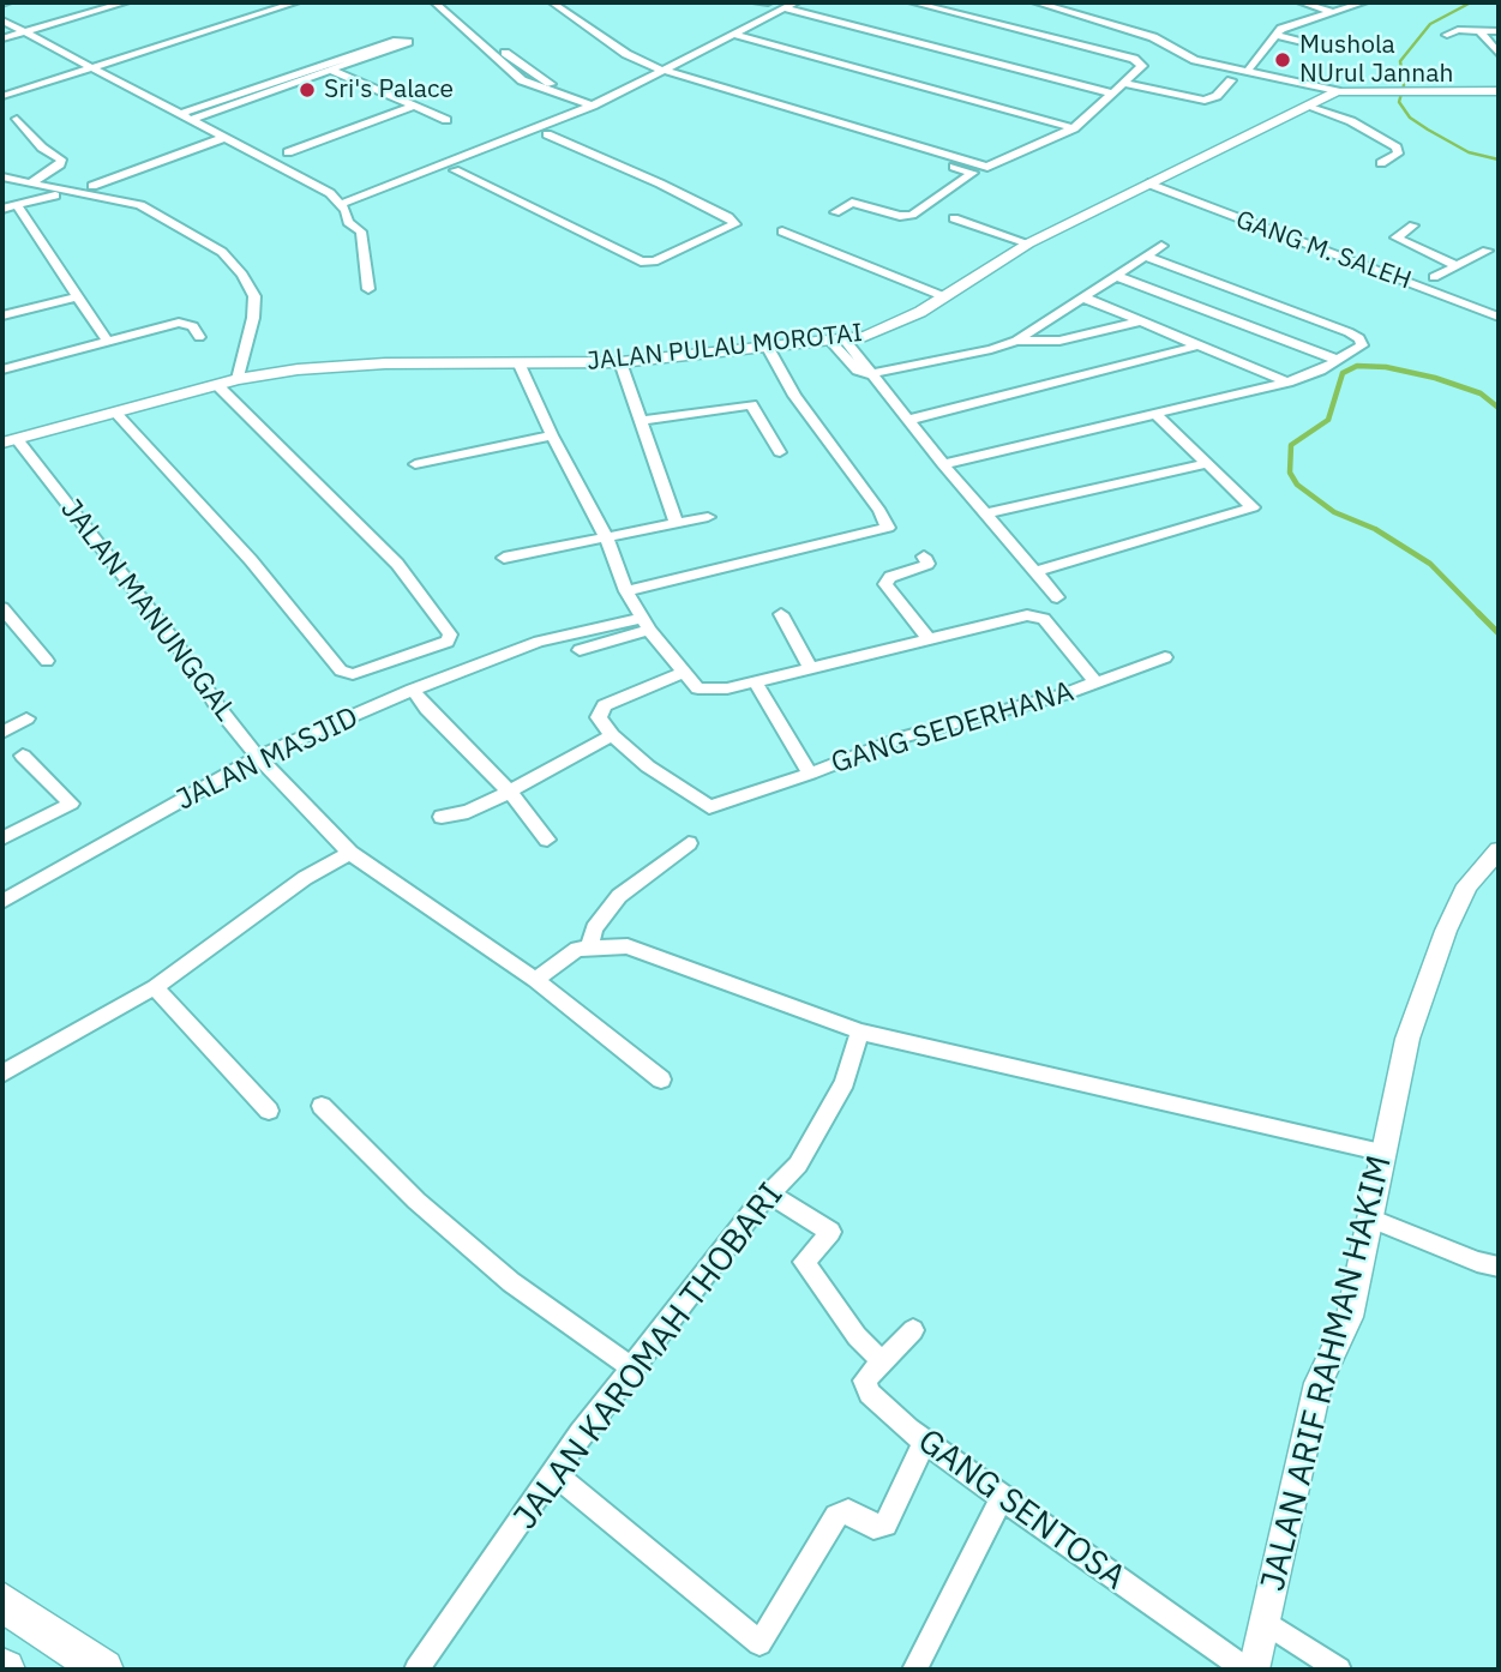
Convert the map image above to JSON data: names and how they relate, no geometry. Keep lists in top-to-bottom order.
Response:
{
  "streets": {
    "street": [
      "GANG M. SALEH",
      "JALAN PULAU MOROTAI",
      "JALAN MANUNGGAL",
      "GANG SEDERHANA",
      "JALAN MASJID",
      "JALAN KAROMAH THOBARI",
      "JALAN ARIF RAHMAN HAKIM",
      "GANG SENTOSA"
    ]
  },
  "crossings": [
    ["GANG M. SALEH", "JALAN PULAU MOROTAI"],
    ["JALAN PULAU MOROTAI", "JALAN MANUNGGAL"],
    ["JALAN PULAU MOROTAI", "GANG SEDERHANA"],
    ["JALAN MANUNGGAL", "JALAN MASJID"],
    ["GANG SEDERHANA", "JALAN MASJID"]
  ],
  "places": ["Mushola NUrul Jannah", "Sri's Palace"]
}
